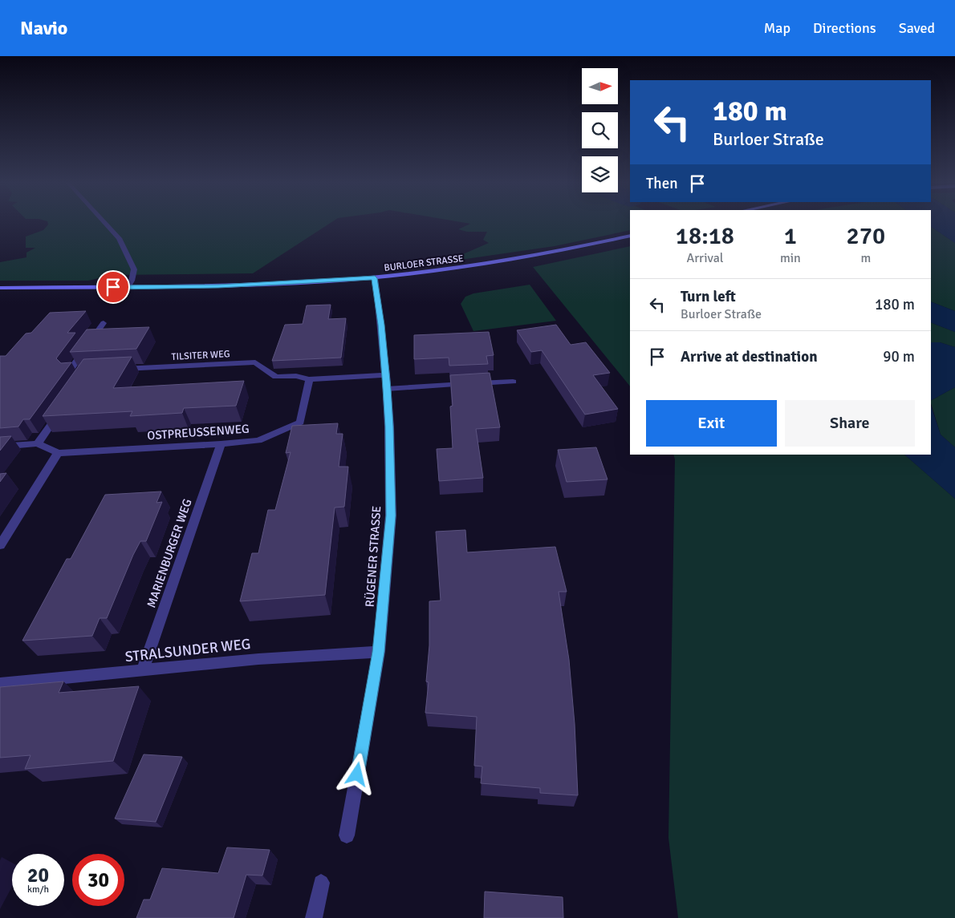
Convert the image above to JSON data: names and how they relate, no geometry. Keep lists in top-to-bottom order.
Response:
{
  "streets": {
    "main road": ["BURLOER STRASSE"],
    "street": [
      "TILSITER WEG",
      "OSTPREUSSENWEG",
      "MARIENBURGER WEG",
      "RÜGENER STRASSE",
      "STRALSUNDER WEG"
    ]
  },
  "crossings": [
    ["BURLOER STRASSE", "RÜGENER STRASSE"],
    ["TILSITER WEG", "OSTPREUSSENWEG"],
    ["OSTPREUSSENWEG", "MARIENBURGER WEG"],
    ["MARIENBURGER WEG", "STRALSUNDER WEG"],
    ["RÜGENER STRASSE", "STRALSUNDER WEG"]
  ],
  "north": "right",
  "page": {
    "header": "Navio",
    "nav": ["Map", "Directions", "Saved"],
    "turn": ["180 m", "Burloer Straße"],
    "then": "Then",
    "eta": [
      "18:18",
      "Arrival",
      "1",
      "min",
      "270",
      "m"
    ],
    "list": [
      {
        "name": "Turn left",
        "note": "Burloer Straße",
        "value": "180 m"
      },
      {
        "name": "Arrive at destination",
        "value": "90 m"
      }
    ],
    "buttons": ["Exit", "Share"],
    "speed": "20 km/h",
    "limit": "30"
  }
}
